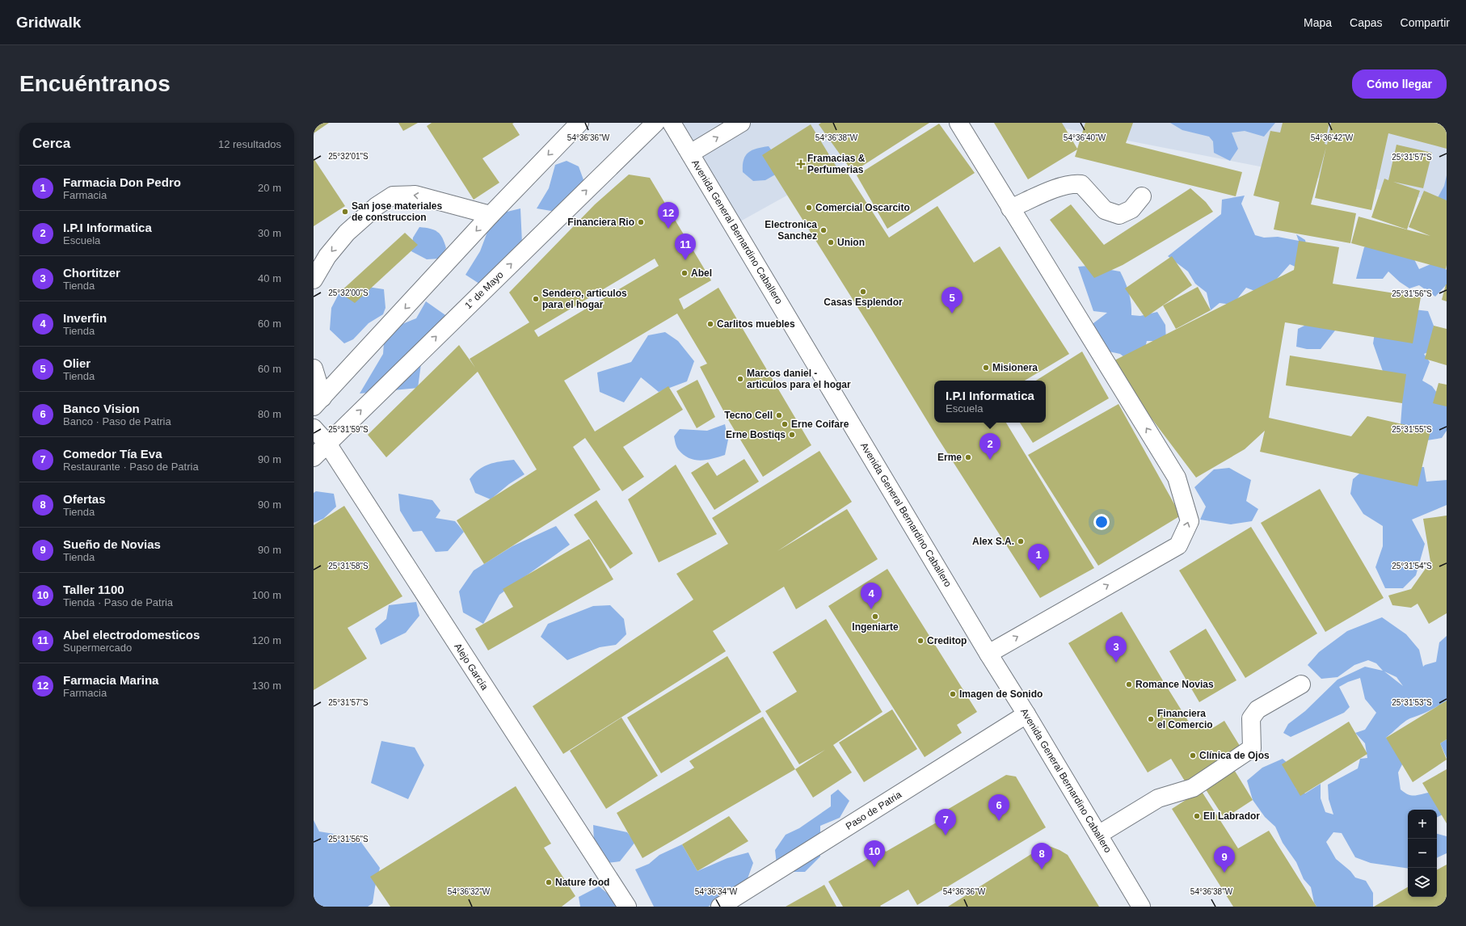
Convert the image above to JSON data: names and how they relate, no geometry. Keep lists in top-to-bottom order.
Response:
{
  "streets": {
    "street": [
      "Avenida General Bernardino Caballero",
      "1° de Mayo",
      "Alejo García",
      "Paso de Patria"
    ]
  },
  "crossings": [
    ["Avenida General Bernardino Caballero", "Paso de Patria"],
    ["1° de Mayo", "Alejo García"]
  ],
  "places": {
    "health": ["Framacias & Perfumerias"],
    "other": [
      "Comercial Oscarcito",
      "San jose materiales de construccion",
      "Financiera Rio",
      "Electronica Sanchez",
      "Union",
      "Abel",
      "Casas Esplendor",
      "Sendero, articulos para el hogar",
      "Carlitos muebles",
      "Misionera",
      "Marcos daniel - articulos para el hogar",
      "Tecno Cell",
      "Erne Coifare",
      "Erne Bostiqs",
      "Erme",
      "Alex S.A.",
      "Ingeniarte",
      "Creditop",
      "Romance Novias",
      "Imagen de Sonido",
      "Financiera el Comercio",
      "Clínica de Ojos",
      "Ell Labrador",
      "Nature food"
    ]
  },
  "page": {
    "header": "Gridwalk",
    "nav": ["Mapa", "Capas", "Compartir"],
    "buttons": "Cómo llegar",
    "title": "Encuéntranos",
    "heading": ["Cerca", "12 resultados"],
    "list": [
      {
        "mark": "1",
        "name": "Farmacia Don Pedro",
        "note": "Farmacia",
        "value": "20 m"
      },
      {
        "mark": "2",
        "name": "I.P.I Informatica",
        "note": "Escuela",
        "value": "30 m"
      },
      {
        "mark": "3",
        "name": "Chortitzer",
        "note": "Tienda",
        "value": "40 m"
      },
      {
        "mark": "4",
        "name": "Inverfin",
        "note": "Tienda",
        "value": "60 m"
      },
      {
        "mark": "5",
        "name": "Olier",
        "note": "Tienda",
        "value": "60 m"
      },
      {
        "mark": "6",
        "name": "Banco Vision",
        "note": "Banco · Paso de Patria",
        "value": "80 m"
      },
      {
        "mark": "7",
        "name": "Comedor Tía Eva",
        "note": "Restaurante · Paso de Patria",
        "value": "90 m"
      },
      {
        "mark": "8",
        "name": "Ofertas",
        "note": "Tienda",
        "value": "90 m"
      },
      {
        "mark": "9",
        "name": "Sueño de Novias",
        "note": "Tienda",
        "value": "90 m"
      },
      {
        "mark": "10",
        "name": "Taller 1100",
        "note": "Tienda · Paso de Patria",
        "value": "100 m"
      },
      {
        "mark": "11",
        "name": "Abel electrodomesticos",
        "note": "Supermercado",
        "value": "120 m"
      },
      {
        "mark": "12",
        "name": "Farmacia Marina",
        "note": "Farmacia",
        "value": "130 m"
      }
    ],
    "pins": [
      "12",
      "11",
      "5",
      "2",
      "1",
      "4",
      "3",
      "6",
      "7",
      "10",
      "8",
      "9"
    ],
    "popup": ["I.P.I Informatica", "Escuela"],
    "map_buttons": ["+", "−"]
  },
  "coordinates": [
    "54°36'42\"W",
    "54°36'40\"W",
    "54°36'36\"W",
    "54°36'38\"W",
    "25°32'01\"S",
    "25°31'57\"S",
    "25°32'00\"S",
    "25°31'56\"S",
    "25°31'59\"S",
    "25°31'55\"S",
    "25°31'58\"S",
    "25°31'54\"S",
    "25°31'53\"S",
    "54°36'32\"W",
    "54°36'34\"W"
  ]
}
